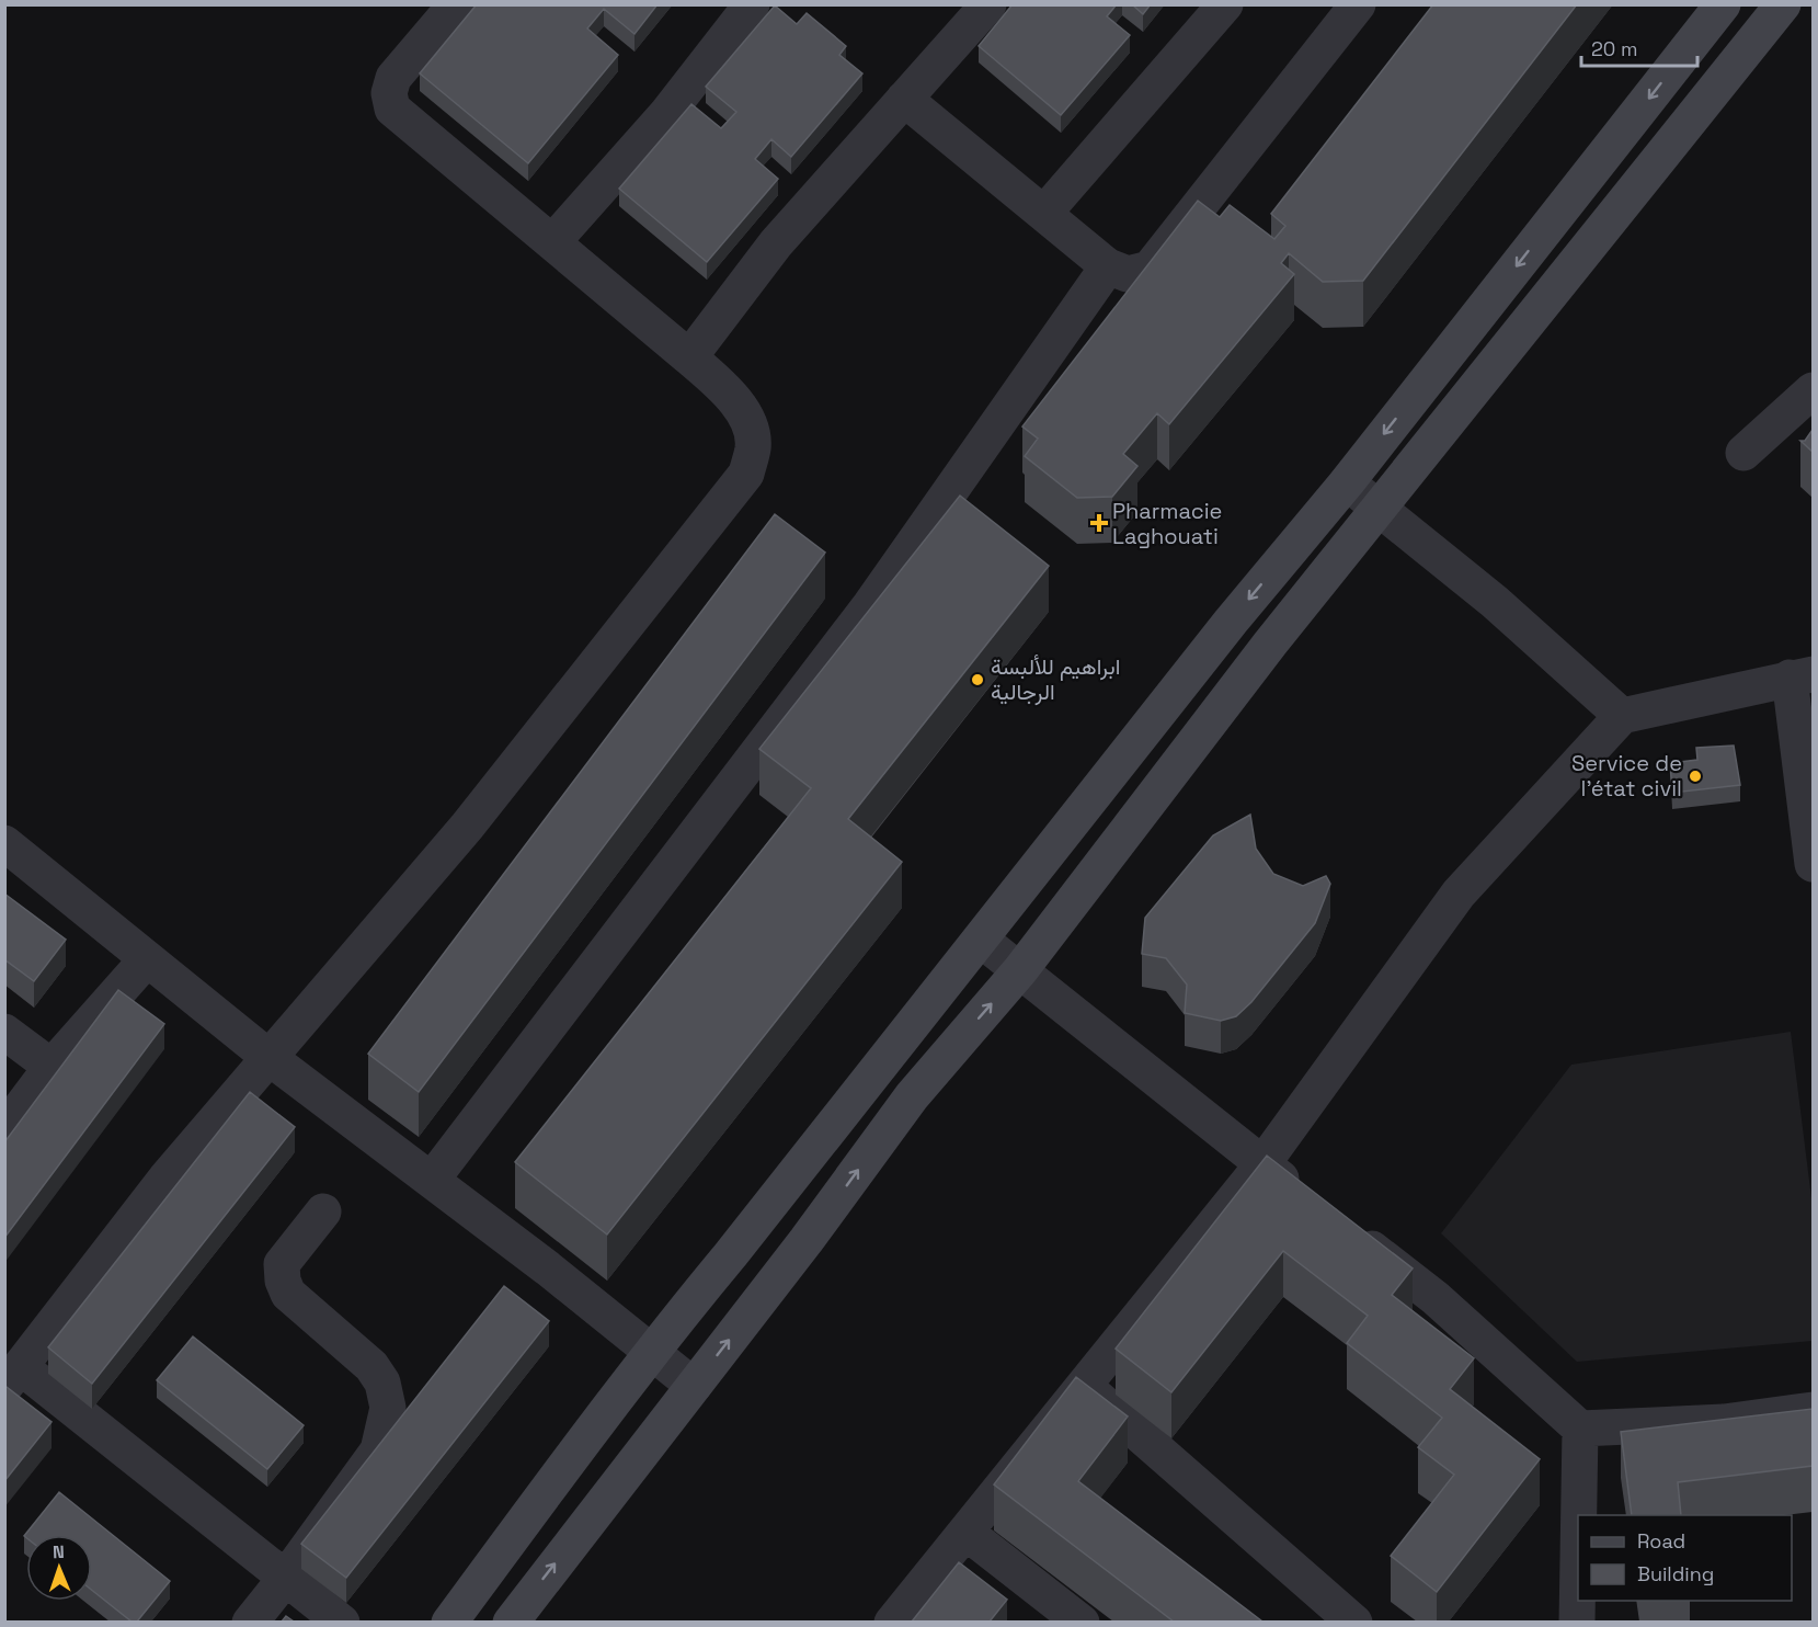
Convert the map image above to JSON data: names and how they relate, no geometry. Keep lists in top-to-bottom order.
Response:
{
  "places": {
    "health": ["Pharmacie Laghouati"],
    "other": ["ابراهيم للألبسة الرجالية", "Service de l'état civil"]
  },
  "legend": ["Road", "Building"],
  "scale_bar": "20 m",
  "north": "top"
}
